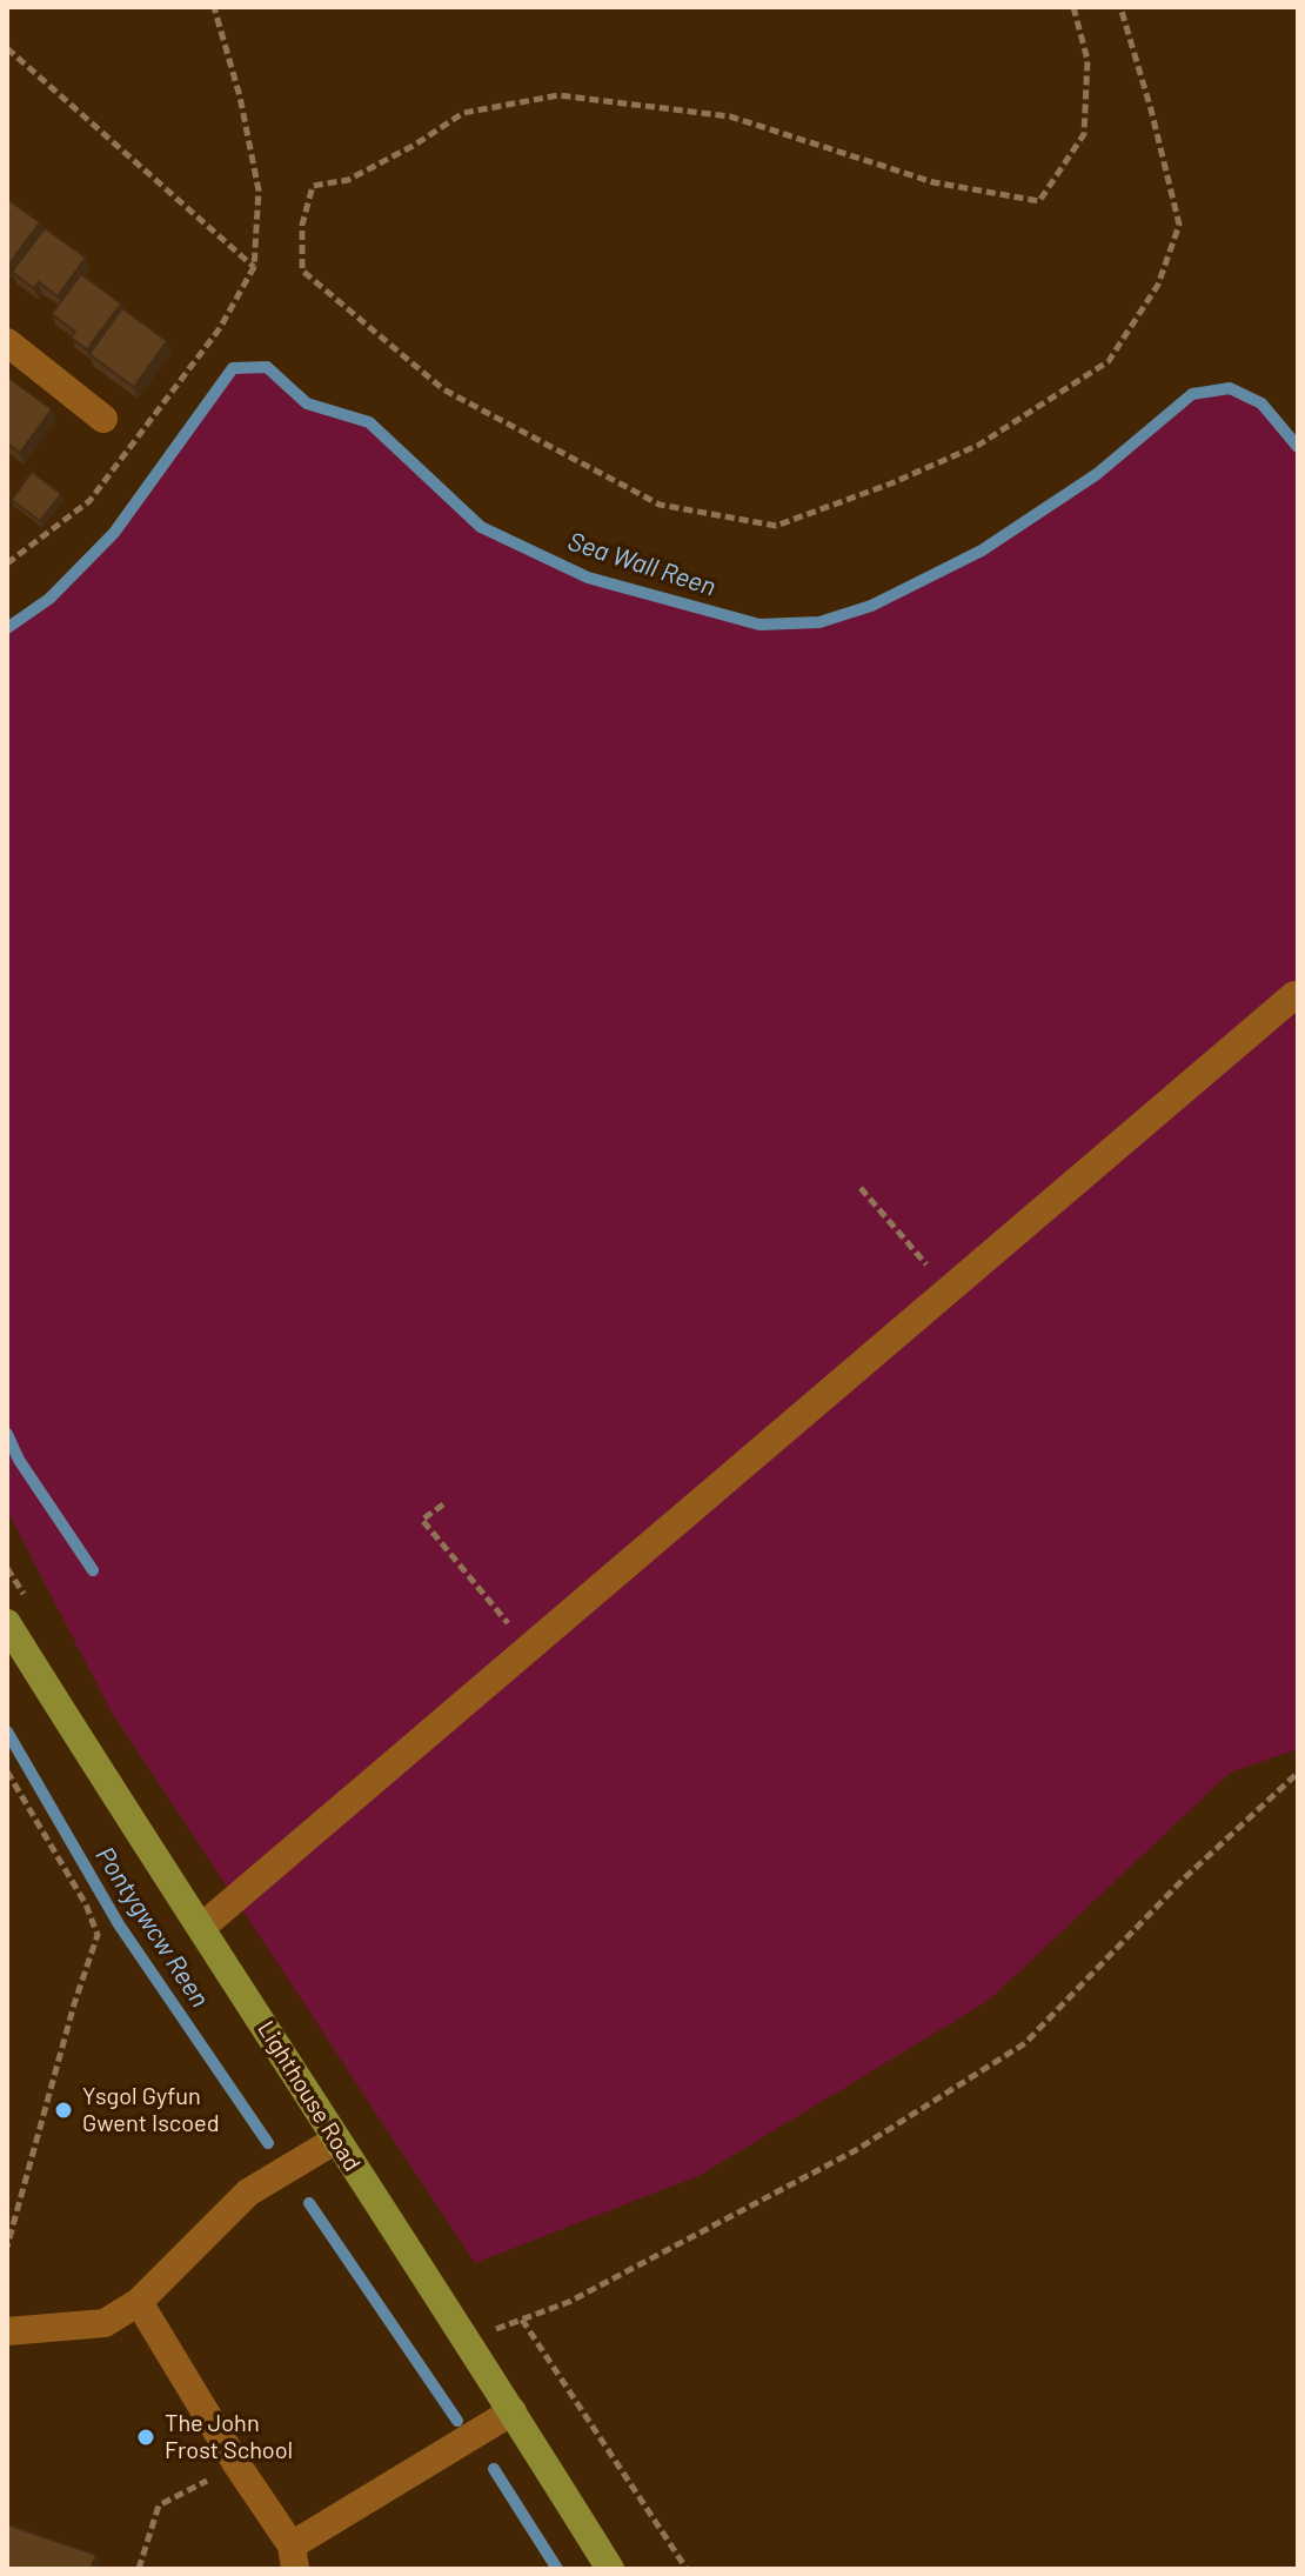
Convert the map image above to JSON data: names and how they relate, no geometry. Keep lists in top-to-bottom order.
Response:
{
  "streets": {
    "main road": ["Lighthouse Road"]
  },
  "water": ["Sea Wall Reen", "Pontygwcw Reen"],
  "places": ["Ysgol Gyfun Gwent Iscoed", "The John Frost School"]
}
